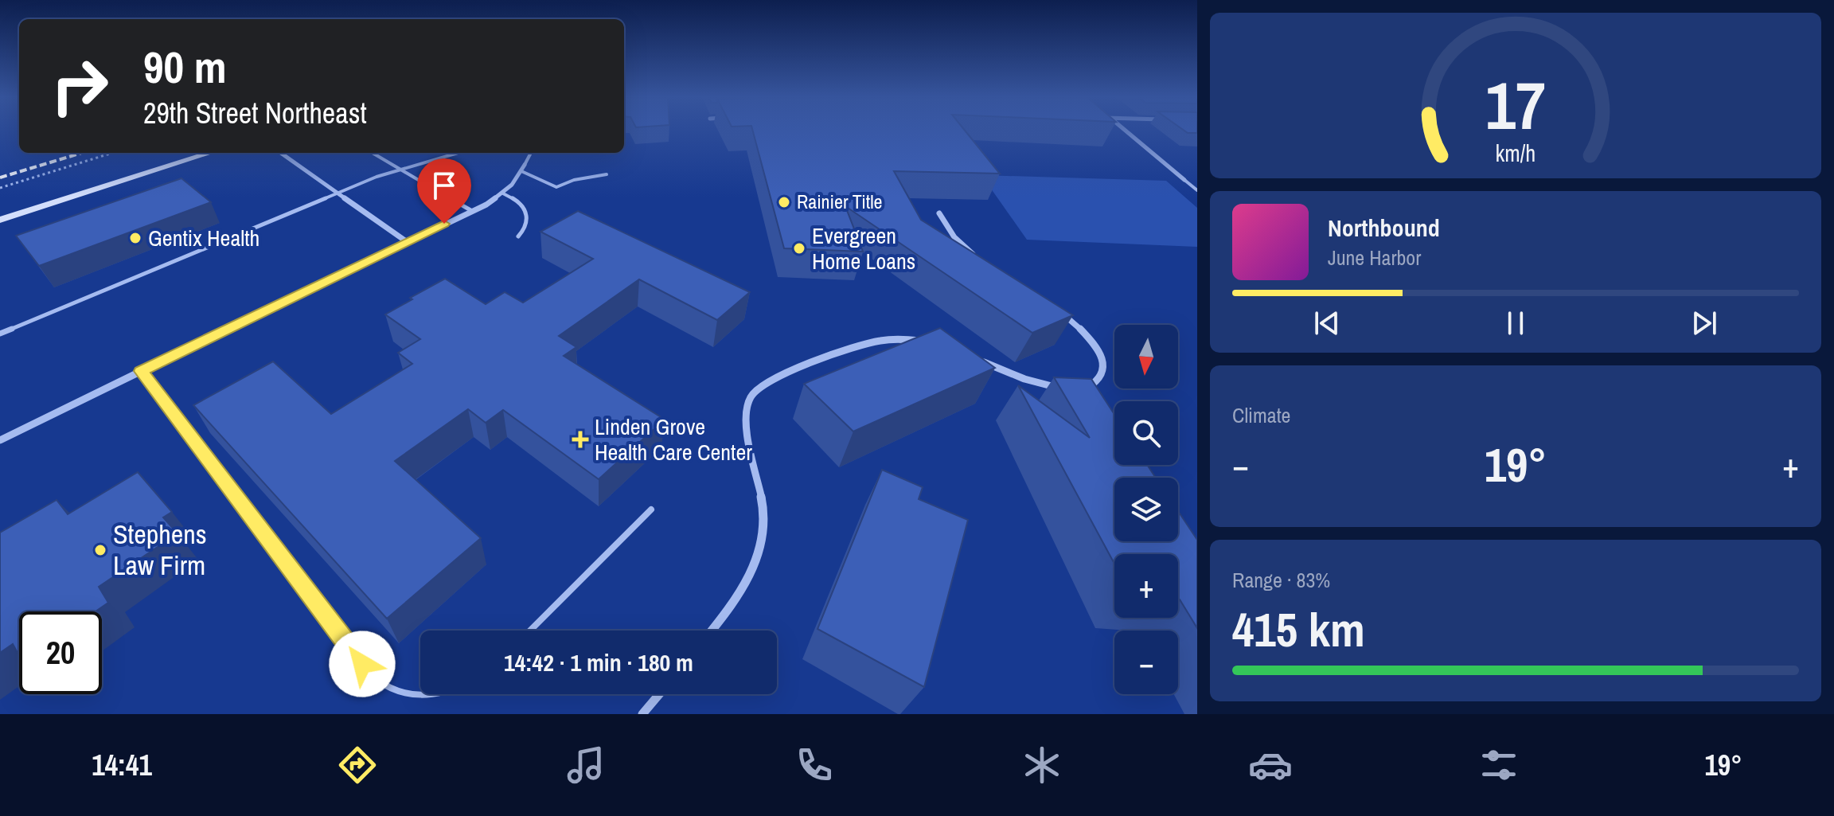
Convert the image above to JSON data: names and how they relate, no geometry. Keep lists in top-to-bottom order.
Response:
{
  "places": {
    "other": [
      "Rainier Title",
      "Gentix Health",
      "Evergreen Home Loans",
      "Stephens Law Firm"
    ],
    "health": ["Linden Grove Health Care Center"]
  },
  "north": "bottom",
  "page": {
    "turn": ["90 m", "29th Street Northeast"],
    "song": ["Northbound", "June Harbor"],
    "map_buttons": ["+", "−"],
    "tile": [
      "Climate",
      ["Range · 83%", "415 km"]
    ],
    "heat": ["−", "19°", "+"],
    "limit": "20",
    "trip": "14:42 · 1 min · 180 m",
    "tabs": ["14:41", "19°"],
    "gauge": ["17", "km/h"]
  }
}
